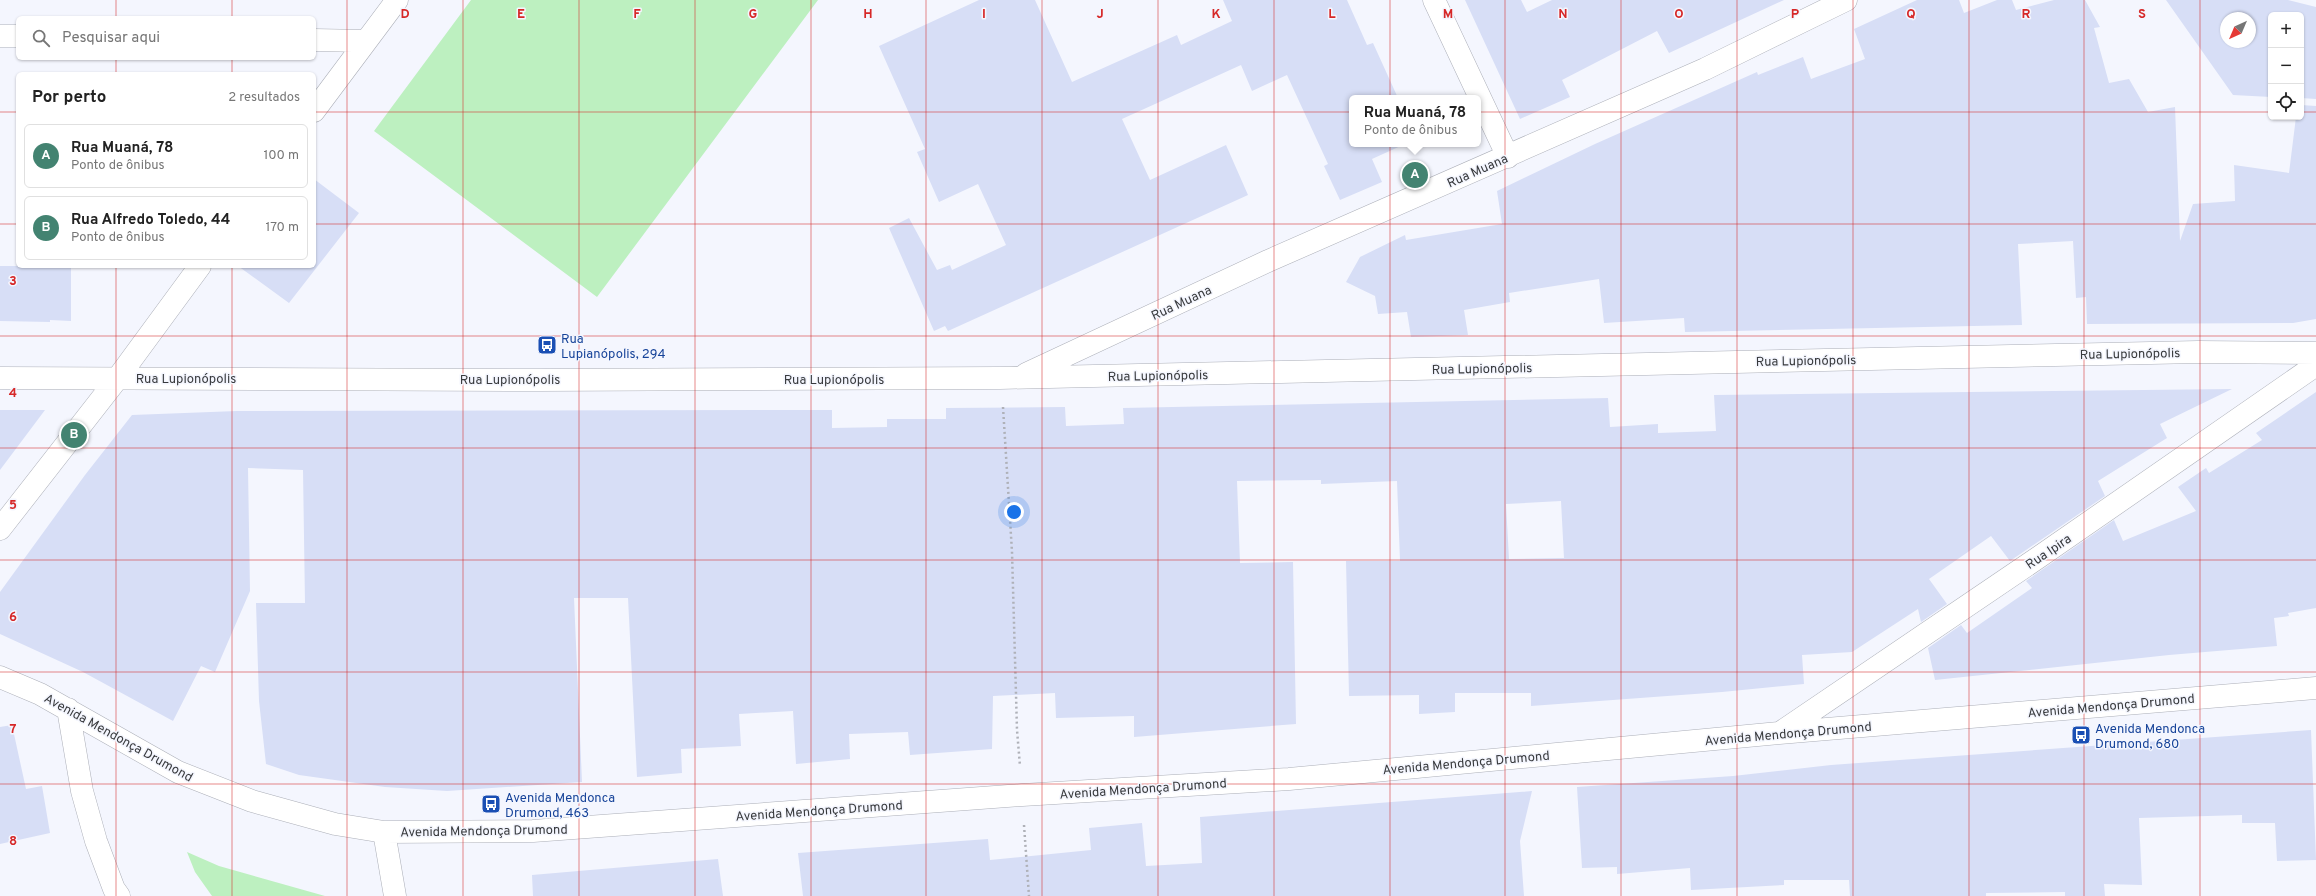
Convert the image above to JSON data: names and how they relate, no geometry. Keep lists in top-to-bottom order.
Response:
{
  "streets": {
    "street": [
      "Rua Muana",
      "Rua Lupionópolis",
      "Rua Ipira",
      "Avenida Mendonça Drumond"
    ]
  },
  "crossings": [
    ["Rua Muana", "Rua Lupionópolis"],
    ["Rua Ipira", "Avenida Mendonça Drumond"]
  ],
  "places": {
    "bus stop": ["Rua Lupianópolis, 294", "Avenida Mendonca Drumond, 680", "Avenida Mendonca Drumond, 463"]
  },
  "north": "bottom left",
  "page": {
    "map_buttons": ["+", "−"],
    "search": "Pesquisar aqui",
    "heading": ["Por perto", "2 resultados"],
    "popup": ["Rua Muaná, 78", "Ponto de ônibus"],
    "list": [
      {
        "mark": "A",
        "name": "Rua Muaná, 78",
        "note": "Ponto de ônibus",
        "value": "100 m"
      },
      {
        "mark": "B",
        "name": "Rua Alfredo Toledo, 44",
        "note": "Ponto de ônibus",
        "value": "170 m"
      }
    ],
    "pins": ["A", "B"]
  },
  "grid": {
    "columns": [
      "D",
      "E",
      "F",
      "G",
      "H",
      "I",
      "J",
      "K",
      "L",
      "M",
      "N",
      "O",
      "P",
      "Q",
      "R",
      "S"
    ],
    "rows": [
      "3",
      "4",
      "5",
      "6",
      "7",
      "8"
    ]
  }
}
